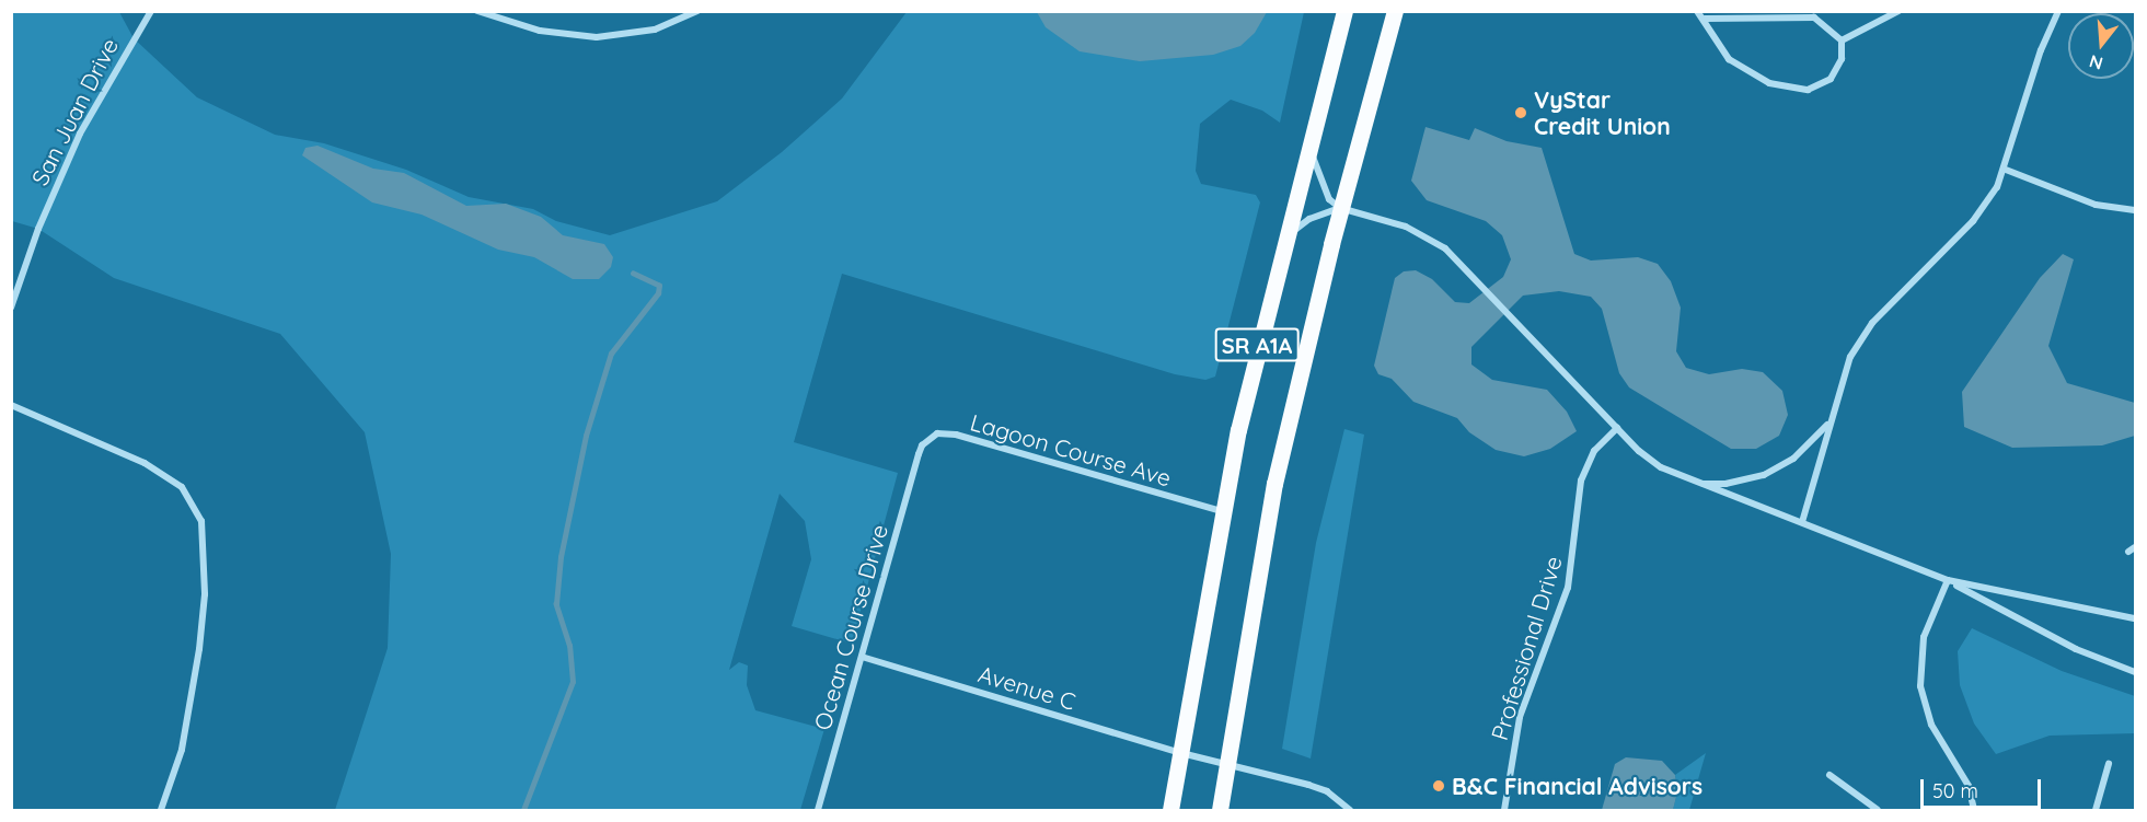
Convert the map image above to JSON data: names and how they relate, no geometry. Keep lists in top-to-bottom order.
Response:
{
  "streets": {
    "main road": ["SR A1A"],
    "street": [
      "San Juan Drive",
      "Lagoon Course Ave",
      "Ocean Course Drive",
      "Professional Drive",
      "Avenue C"
    ]
  },
  "crossings": [
    ["SR A1A", "Lagoon Course Ave"],
    ["SR A1A", "Avenue C"],
    ["Lagoon Course Ave", "Ocean Course Drive"],
    ["Ocean Course Drive", "Avenue C"]
  ],
  "places": ["VyStar Credit Union", "B&C Financial Advisors"],
  "scale_bar": "50 m",
  "north": "bottom"
}
